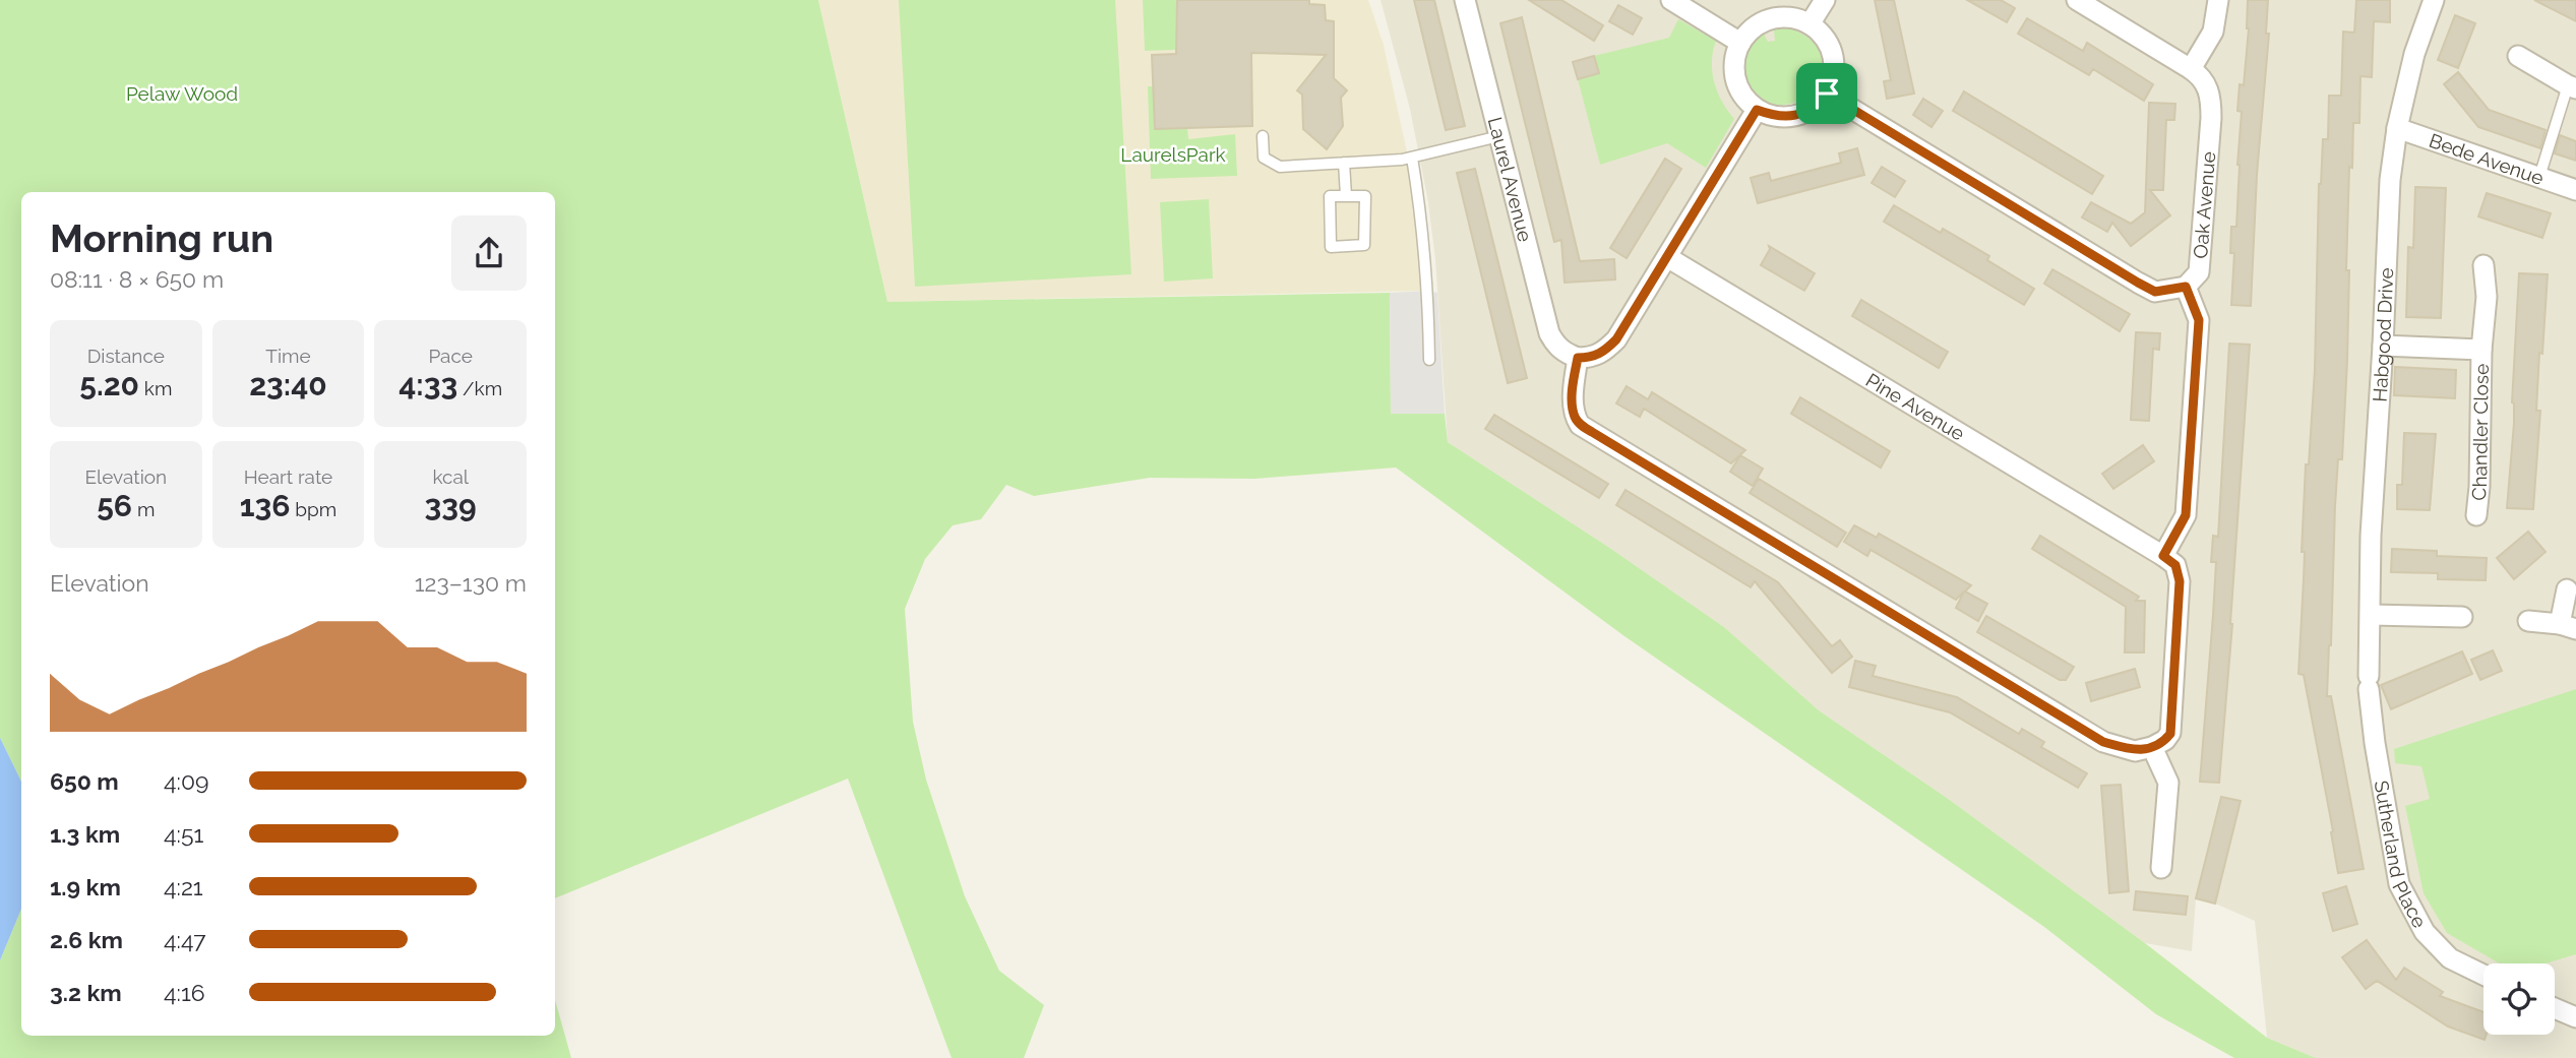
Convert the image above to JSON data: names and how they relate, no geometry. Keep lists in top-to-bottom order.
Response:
{
  "streets": {
    "street": [
      "Bede Avenue",
      "Laurel Avenue",
      "Oak Avenue",
      "Habgood Drive",
      "Pine Avenue",
      "Chandler Close",
      "Sutherland Place"
    ]
  },
  "crossings": [
    ["Bede Avenue", "Habgood Drive"],
    ["Habgood Drive", "Chandler Close"],
    ["Habgood Drive", "Sutherland Place"]
  ],
  "parks": ["Pelaw Wood", "LaurelsPark"],
  "page": {
    "heading": ["Morning run", "08:11 · 8 × 650 m"],
    "stats": [
      ["Distance", "5.20 km"],
      ["Time", "23:40"],
      ["Pace", "4:33 /km"],
      ["Elevation", "56 m"],
      ["Heart rate", "136 bpm"],
      ["kcal", "339"]
    ],
    "chart": ["Elevation", "123–130 m"],
    "list": [
      {
        "name": "650 m",
        "note": "4:09"
      },
      {
        "name": "1.3 km",
        "note": "4:51"
      },
      {
        "name": "1.9 km",
        "note": "4:21"
      },
      {
        "name": "2.6 km",
        "note": "4:47"
      },
      {
        "name": "3.2 km",
        "note": "4:16"
      }
    ]
  }
}
